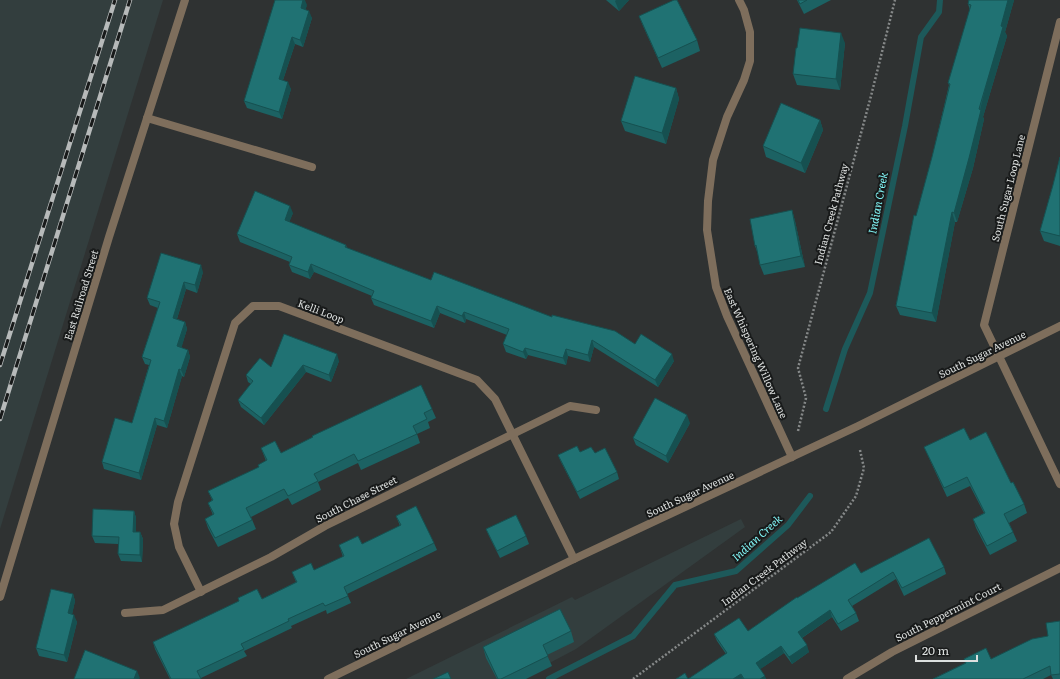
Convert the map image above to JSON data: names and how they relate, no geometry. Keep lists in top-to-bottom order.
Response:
{
  "streets": {
    "street": [
      "South Sugar Loop Lane",
      "East Railroad Street",
      "Kelli Loop",
      "East Whispering Willow Lane",
      "South Sugar Avenue",
      "South Chase Street",
      "South Peppermint Court"
    ],
    "path": ["Indian Creek Pathway"]
  },
  "crossings": [
    ["South Sugar Loop Lane", "South Sugar Avenue"],
    ["Kelli Loop", "South Sugar Avenue"],
    ["Kelli Loop", "South Chase Street"],
    ["East Whispering Willow Lane", "South Sugar Avenue"]
  ],
  "water": ["Indian Creek"],
  "scale_bar": "20 m"
}
